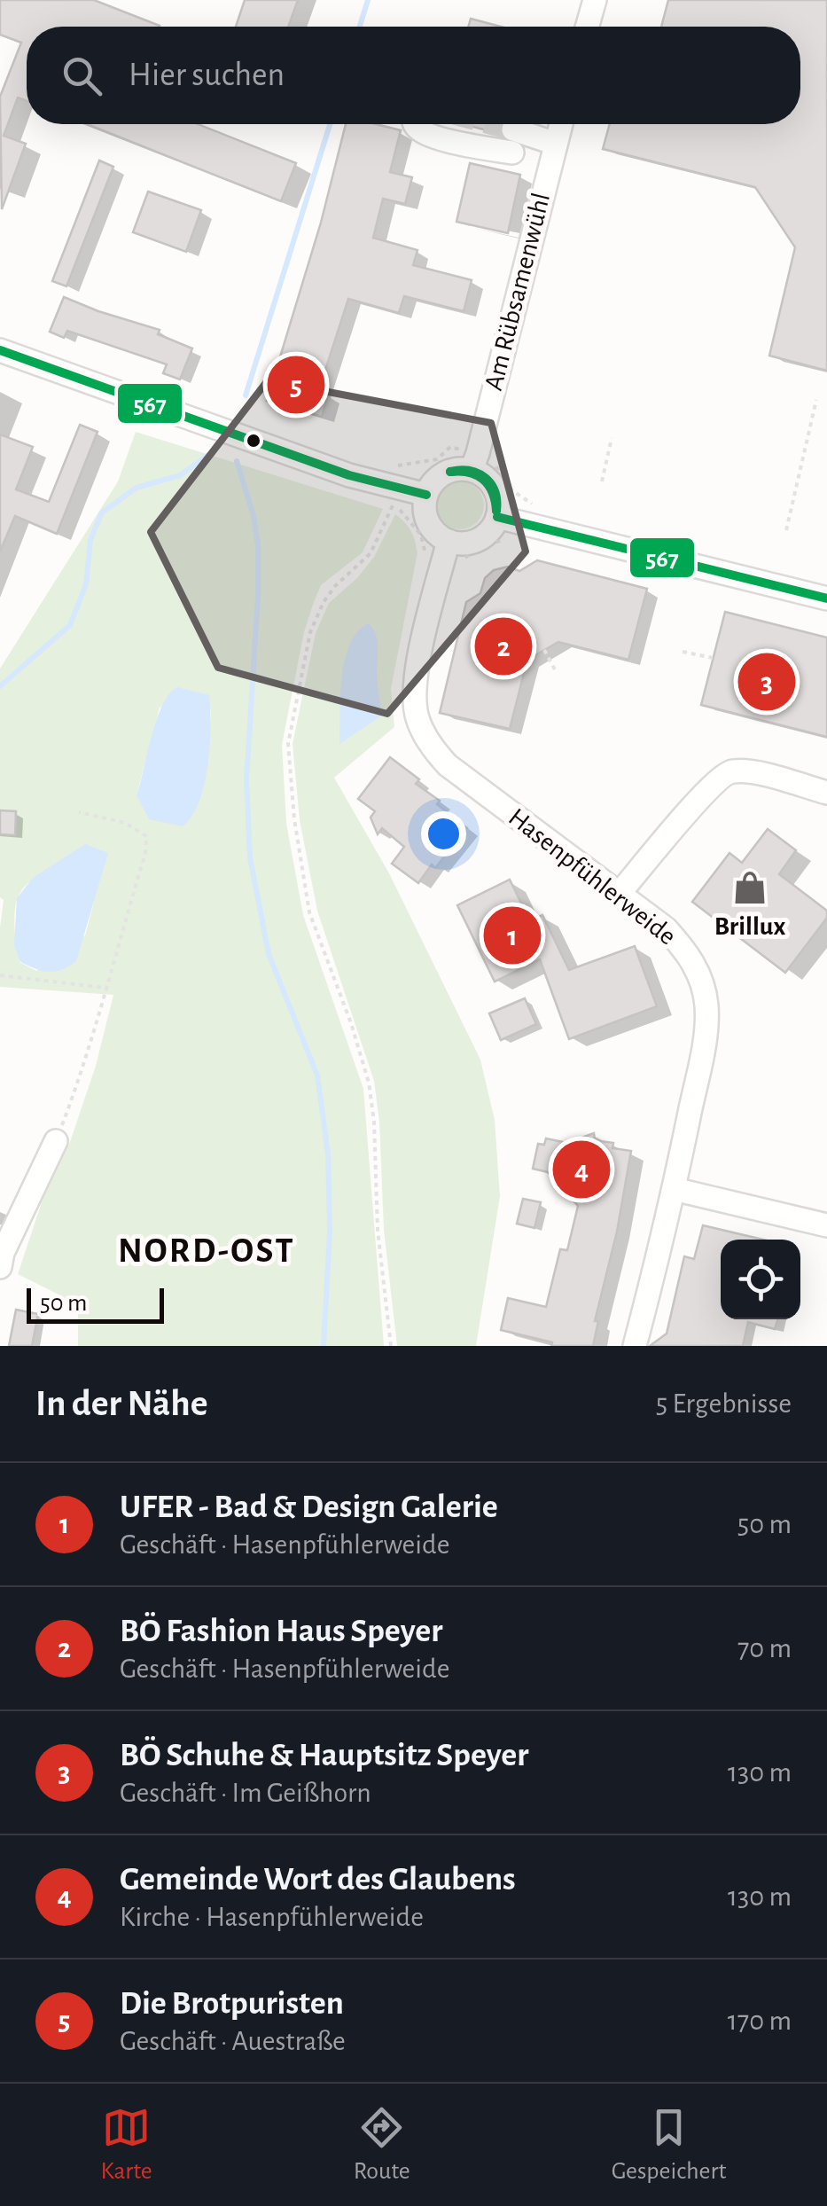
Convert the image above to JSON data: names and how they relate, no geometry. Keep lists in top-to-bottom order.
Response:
{
  "streets": {
    "street": ["Am Rübsamenwühl", "Hasenpfühlerweide"]
  },
  "crossings": [
    ["Am Rübsamenwühl", "Hasenpfühlerweide"]
  ],
  "districts": ["NORD-OST"],
  "places": {
    "shop": ["Brillux"]
  },
  "lines": ["transit line 567"],
  "scale_bar": "50 m",
  "page": {
    "search": "Hier suchen",
    "pins": [
      "5",
      "2",
      "3",
      "1",
      "4"
    ],
    "scale": "50 m",
    "heading": ["In der Nähe", "5 Ergebnisse"],
    "list": [
      {
        "mark": "1",
        "name": "UFER - Bad & Design Galerie",
        "note": "Geschäft · Hasenpfühlerweide",
        "value": "50 m"
      },
      {
        "mark": "2",
        "name": "BÖ Fashion Haus Speyer",
        "note": "Geschäft · Hasenpfühlerweide",
        "value": "70 m"
      },
      {
        "mark": "3",
        "name": "BÖ Schuhe & Hauptsitz Speyer",
        "note": "Geschäft · Im Geißhorn",
        "value": "130 m"
      },
      {
        "mark": "4",
        "name": "Gemeinde Wort des Glaubens",
        "note": "Kirche · Hasenpfühlerweide",
        "value": "130 m"
      },
      {
        "mark": "5",
        "name": "Die Brotpuristen",
        "note": "Geschäft · Auestraße",
        "value": "170 m"
      }
    ],
    "nav": ["Karte", "Route", "Gespeichert"]
  }
}
